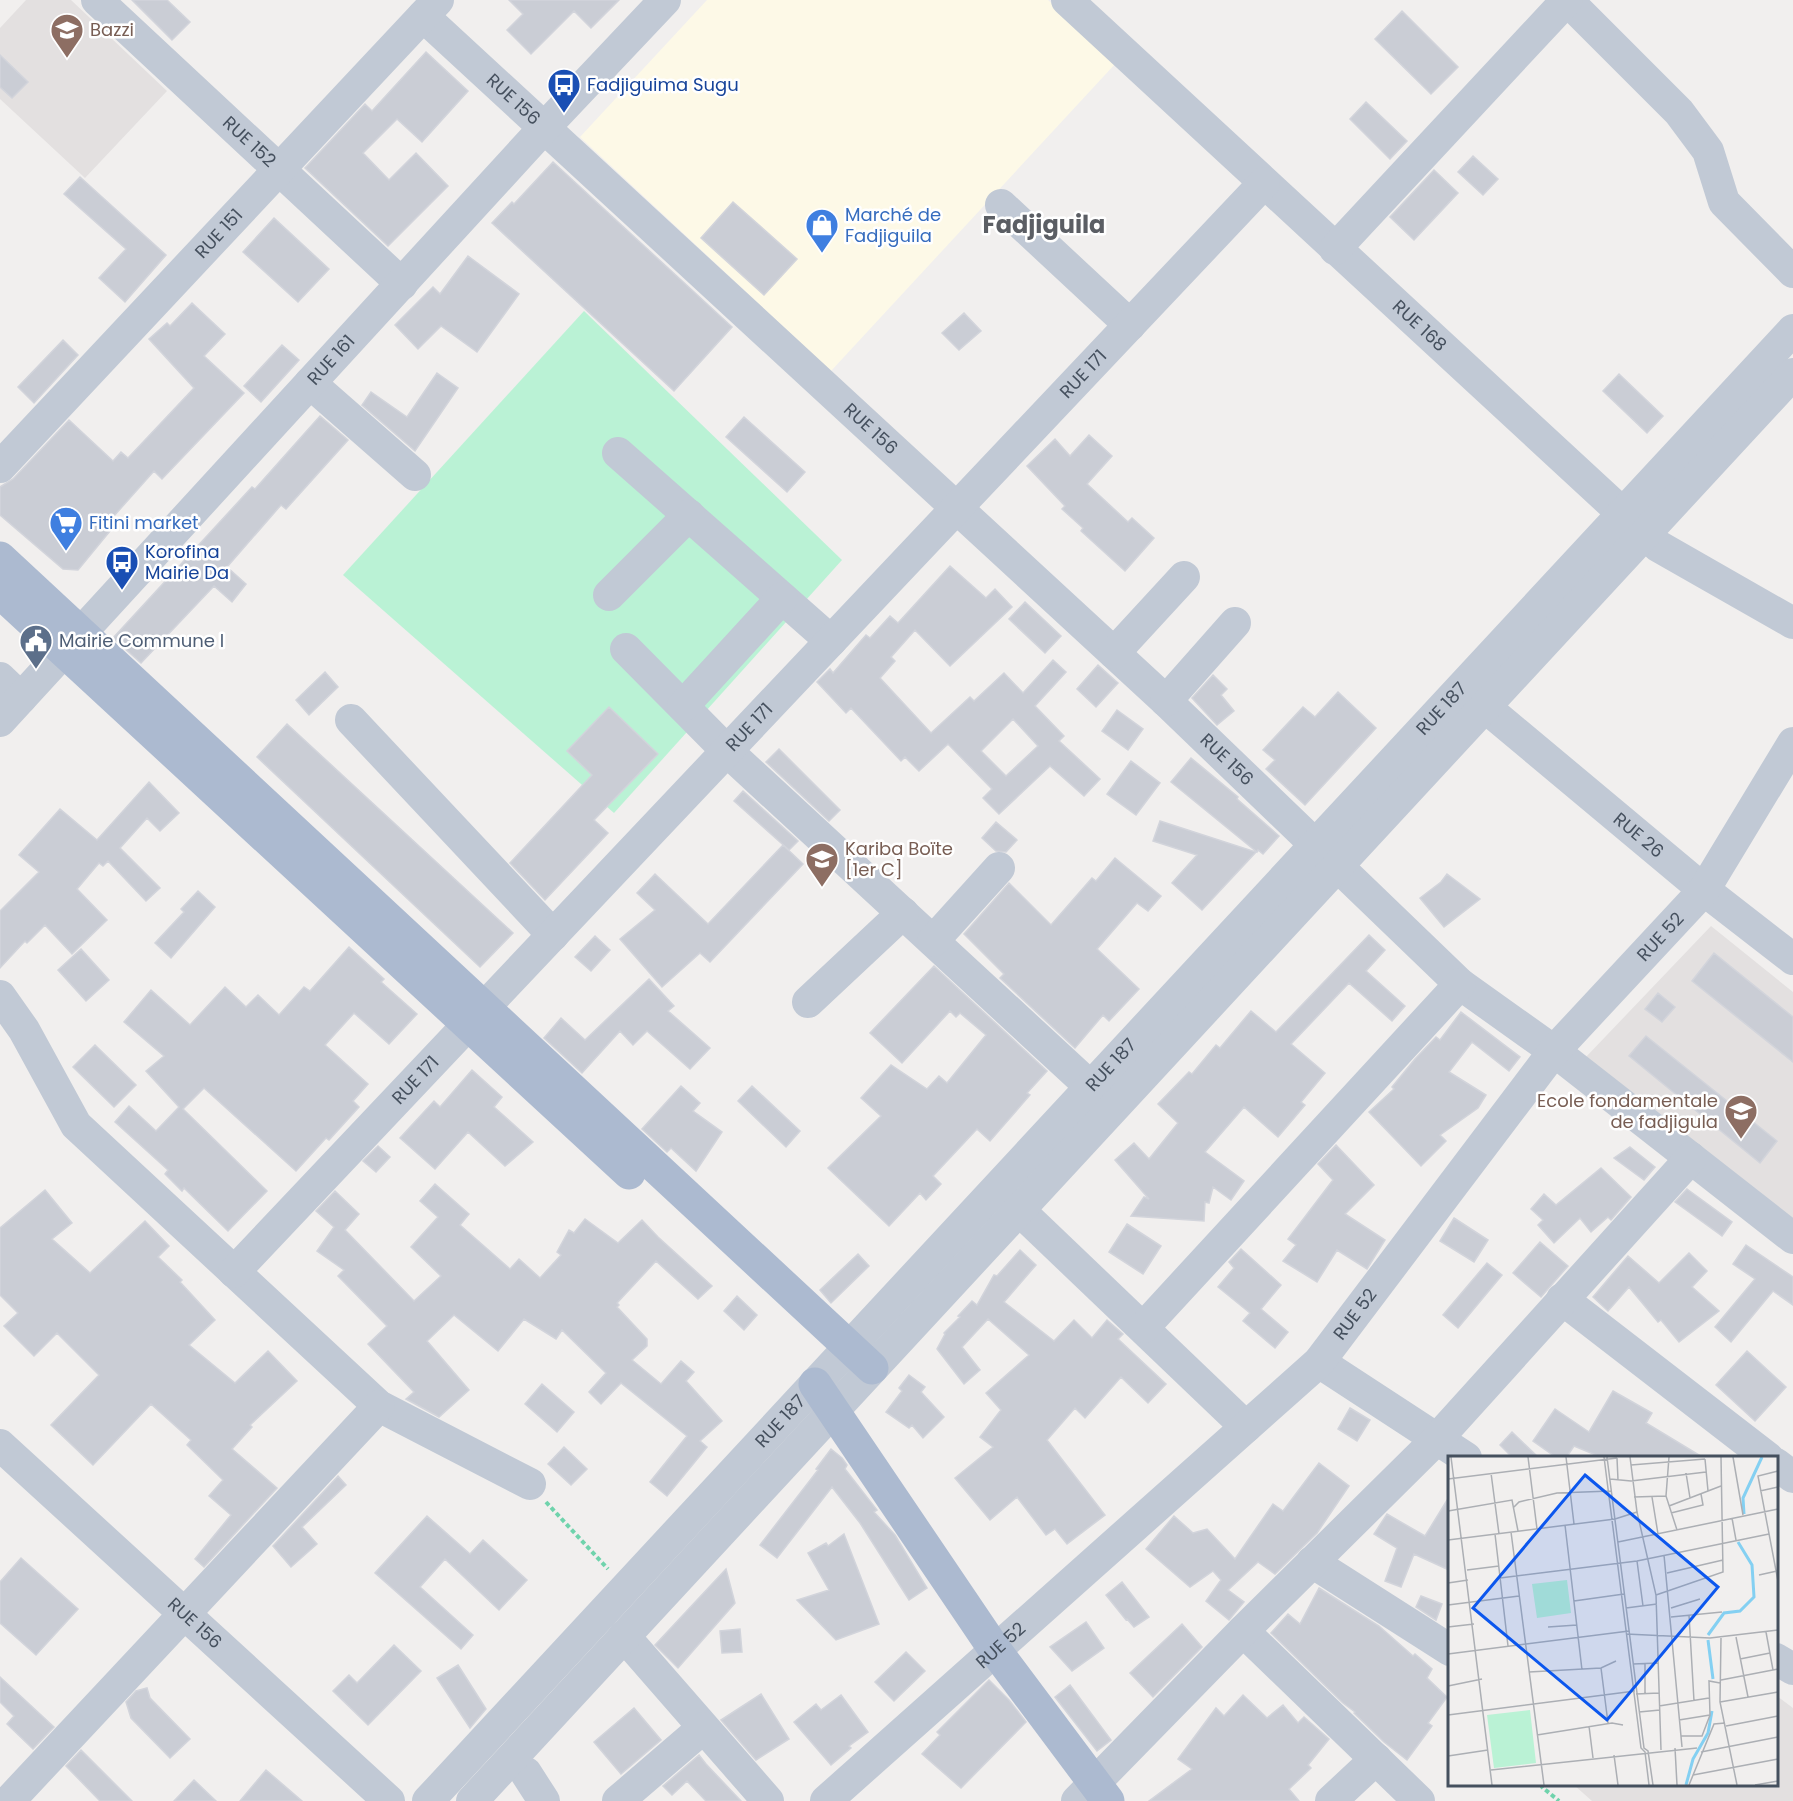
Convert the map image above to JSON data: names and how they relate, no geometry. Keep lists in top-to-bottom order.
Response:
{
  "streets": {
    "street": [
      "RUE 156",
      "RUE 152",
      "RUE 151",
      "RUE 168",
      "RUE 161",
      "RUE 171",
      "RUE 187",
      "RUE 26",
      "RUE 52"
    ]
  },
  "crossings": [
    ["RUE 156", "RUE 151"],
    ["RUE 156", "RUE 161"],
    ["RUE 156", "RUE 171"],
    ["RUE 156", "RUE 187"],
    ["RUE 156", "RUE 52"],
    ["RUE 152", "RUE 151"],
    ["RUE 152", "RUE 161"],
    ["RUE 168", "RUE 171"],
    ["RUE 168", "RUE 187"],
    ["RUE 187", "RUE 26"],
    ["RUE 26", "RUE 52"]
  ],
  "districts": ["Fadjiguila"],
  "places": {
    "school or university": ["Bazzi", "Kariba Boïte [1er C]", "Ecole fondamentale de fadjigula"],
    "bus stop": ["Fadjiguima Sugu", "Korofina Mairie Da"],
    "shop": ["Marché de Fadjiguila"],
    "supermarket": ["Fitini market"],
    "public building": ["Mairie Commune I"]
  }
}
